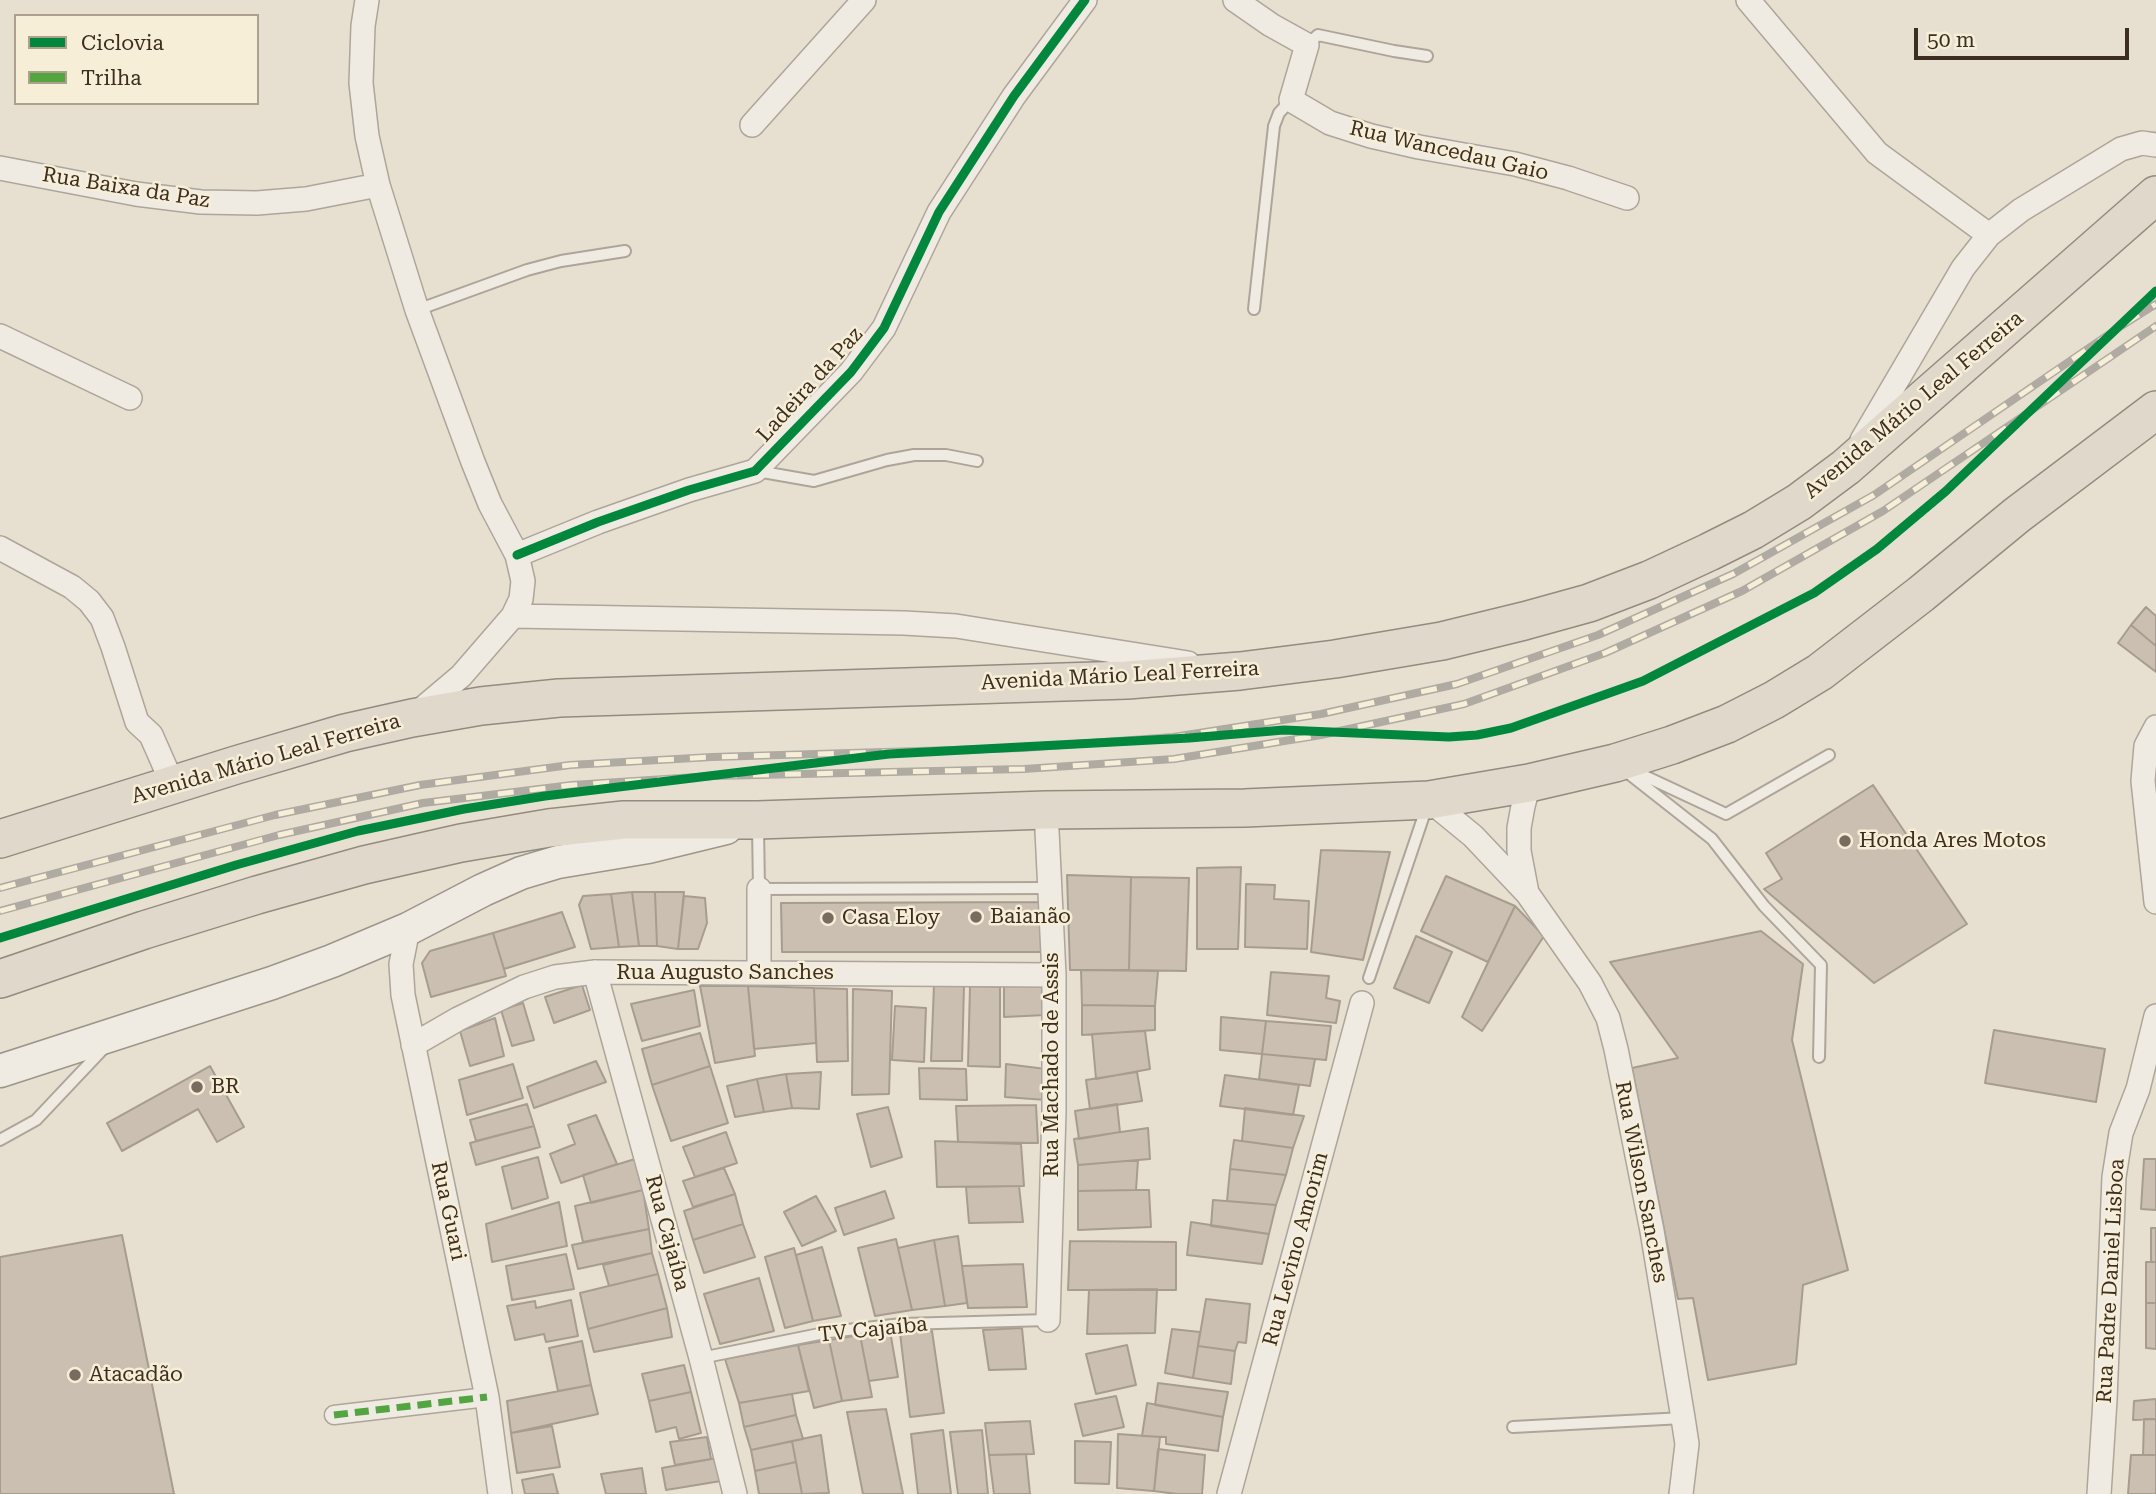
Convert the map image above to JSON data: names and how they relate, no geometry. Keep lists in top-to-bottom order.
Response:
{
  "streets": {
    "highway": ["Avenida Mário Leal Ferreira"],
    "street": [
      "Rua Wancedau Gaio",
      "Rua Baixa da Paz",
      "Ladeira da Paz",
      "Rua Augusto Sanches",
      "Rua Machado de Assis",
      "Rua Wilson Sanches",
      "Rua Guari",
      "Rua Cajaíba",
      "Rua Levino Amorim",
      "Rua Padre Daniel Lisboa"
    ],
    "lane": ["TV Cajaíba"]
  },
  "crossings": [
    ["Rua Augusto Sanches", "Rua Machado de Assis"],
    ["Rua Augusto Sanches", "Rua Guari"],
    ["Rua Augusto Sanches", "Rua Cajaíba"],
    ["Rua Machado de Assis", "TV Cajaíba"],
    ["Rua Cajaíba", "TV Cajaíba"]
  ],
  "places": [
    "Honda Ares Motos",
    "Baianão",
    "Casa Eloy",
    "BR",
    "Atacadão"
  ],
  "legend": ["Ciclovia", "Trilha"],
  "scale_bar": "50 m"
}
